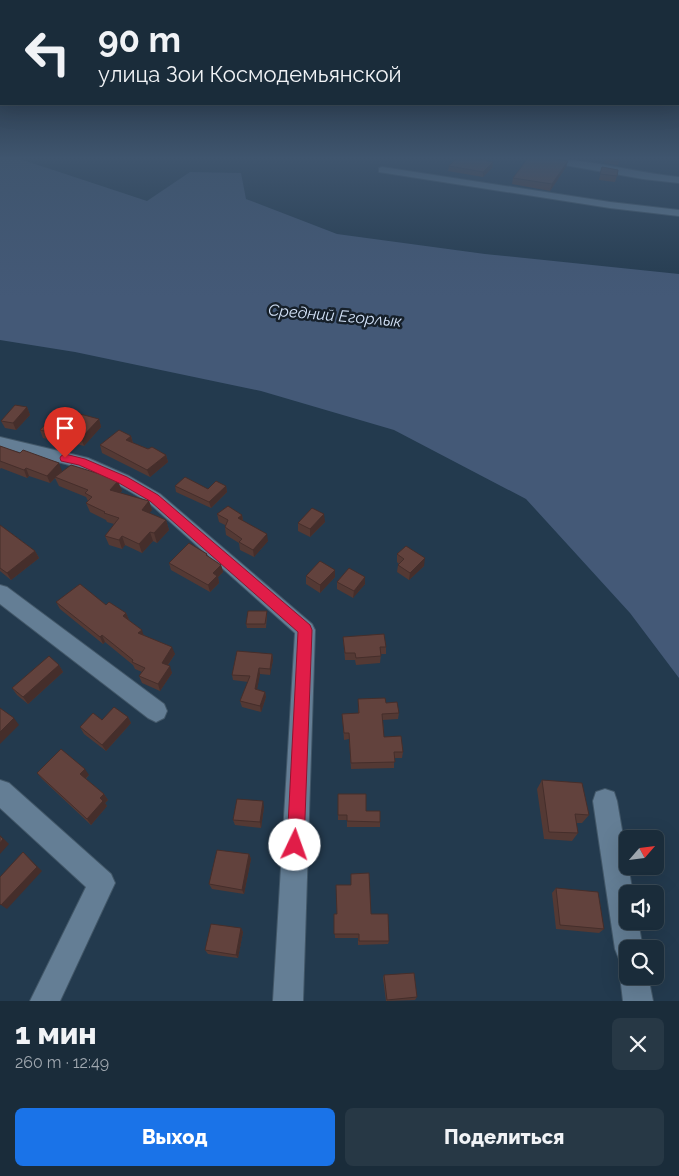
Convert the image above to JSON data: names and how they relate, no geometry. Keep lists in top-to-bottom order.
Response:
{
  "water": ["Средний Егорлык"],
  "north": "top right",
  "page": {
    "turn": ["90 m", "улица Зои Космодемьянской"],
    "heading": ["1 мин", "260 m · 12:49"],
    "buttons": ["Выход", "Поделиться"]
  }
}
